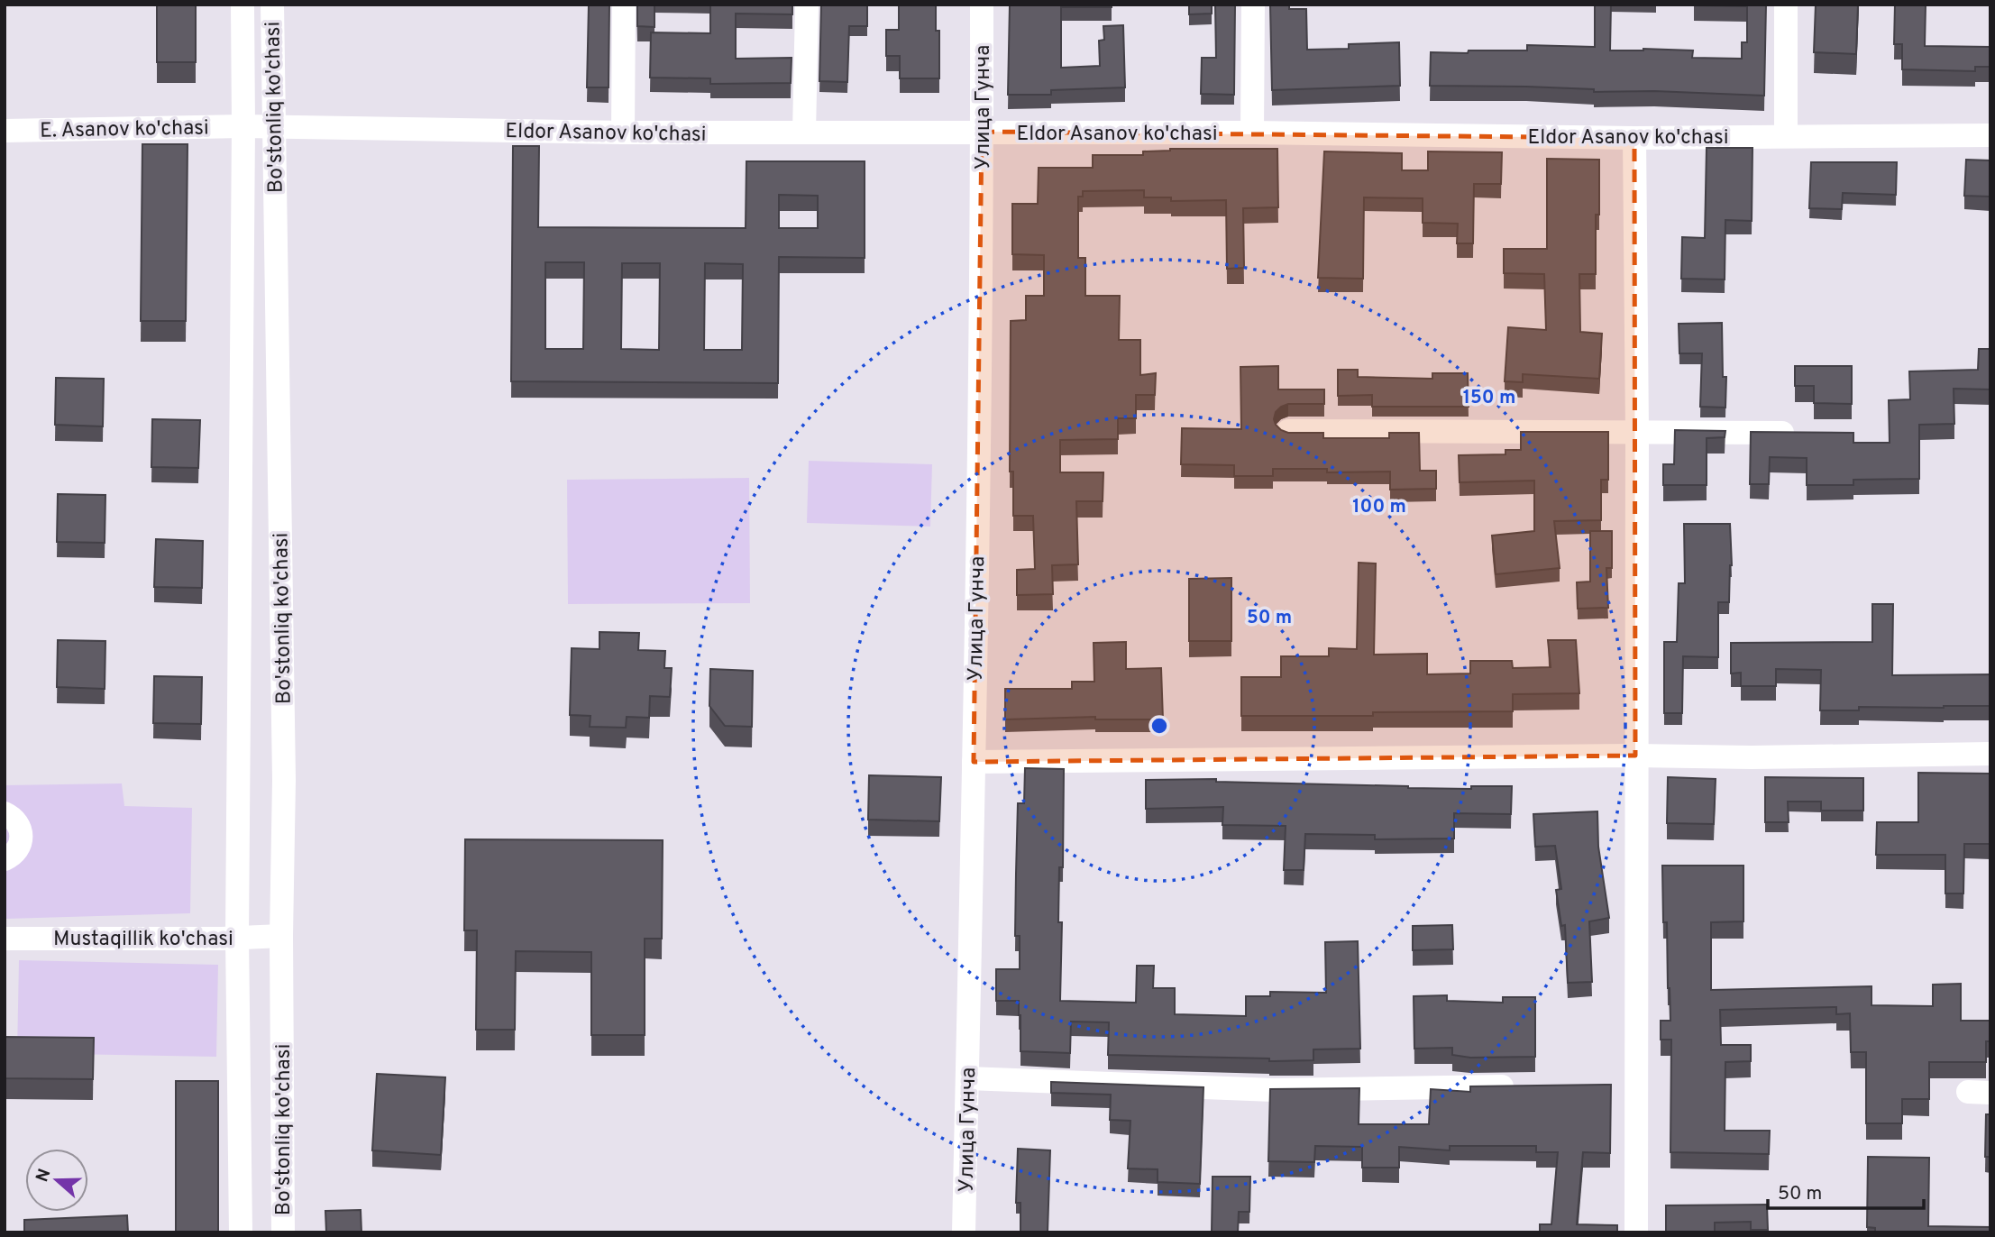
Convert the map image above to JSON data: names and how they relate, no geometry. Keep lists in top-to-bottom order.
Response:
{
  "streets": {
    "street": [
      "Bo'stonliq ko'chasi",
      "Улица Гунча",
      "E. Asanov ko'chasi",
      "Eldor Asanov ko'chasi",
      "Mustaqillik ko'chasi"
    ]
  },
  "crossings": [
    ["Bo'stonliq ko'chasi", "E. Asanov ko'chasi"],
    ["Bo'stonliq ko'chasi", "Eldor Asanov ko'chasi"],
    ["Bo'stonliq ko'chasi", "Mustaqillik ko'chasi"],
    ["Улица Гунча", "Eldor Asanov ko'chasi"],
    ["E. Asanov ko'chasi", "Eldor Asanov ko'chasi"]
  ],
  "scale_bar": "50 m",
  "north": "left",
  "rings": ["150 m", "100 m", "50 m"]
}
